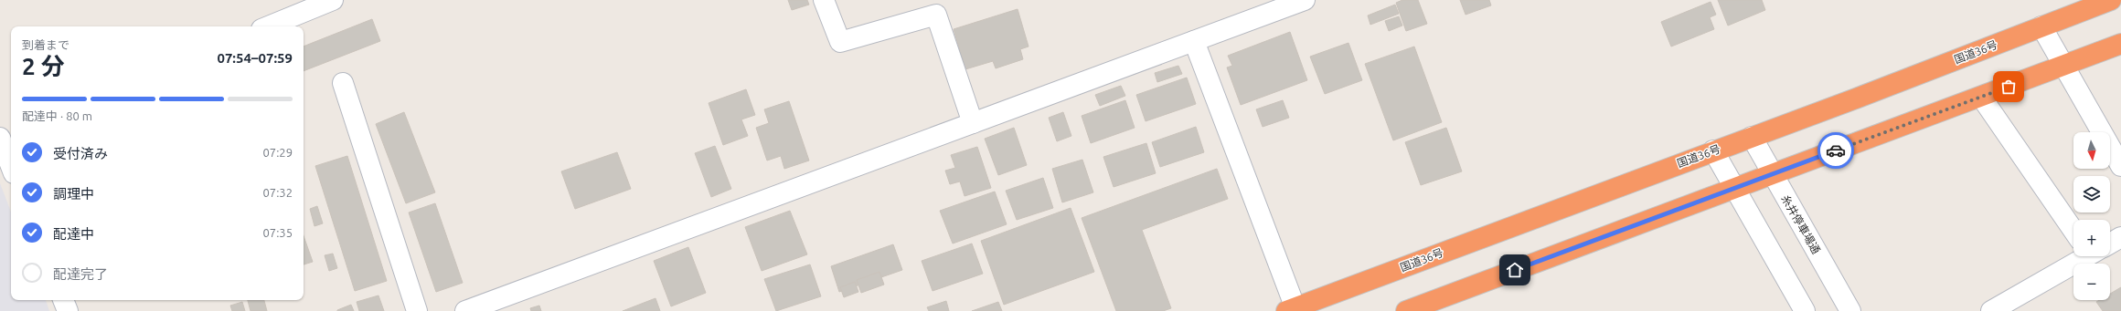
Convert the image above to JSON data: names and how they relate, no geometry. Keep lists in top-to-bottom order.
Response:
{
  "streets": {
    "highway": ["国道36号"],
    "street": ["糸井停車場通"]
  },
  "crossings": [
    ["国道36号", "糸井停車場通"]
  ],
  "north": "bottom",
  "page": {
    "heading": ["2 分", "到着まで", "07:54–07:59"],
    "bar": "配達中 · 80 m",
    "map_buttons": ["+", "−"],
    "list": [
      ["受付済み", "07:29"],
      ["調理中", "07:32"],
      ["配達中", "07:35"],
      "配達完了"
    ]
  }
}
